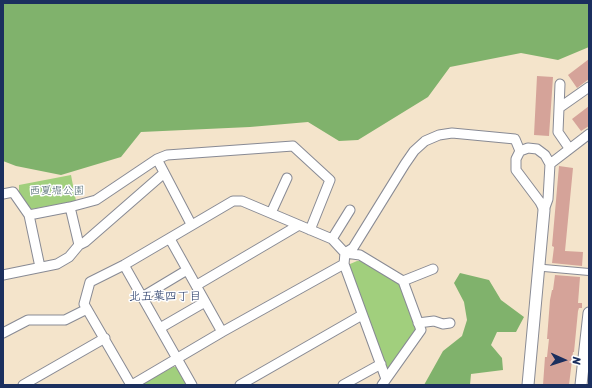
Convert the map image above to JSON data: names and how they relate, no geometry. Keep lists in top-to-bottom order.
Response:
{
  "districts": ["北五葉四丁目"],
  "parks": ["西夏堀公園"],
  "north": "right"
}
